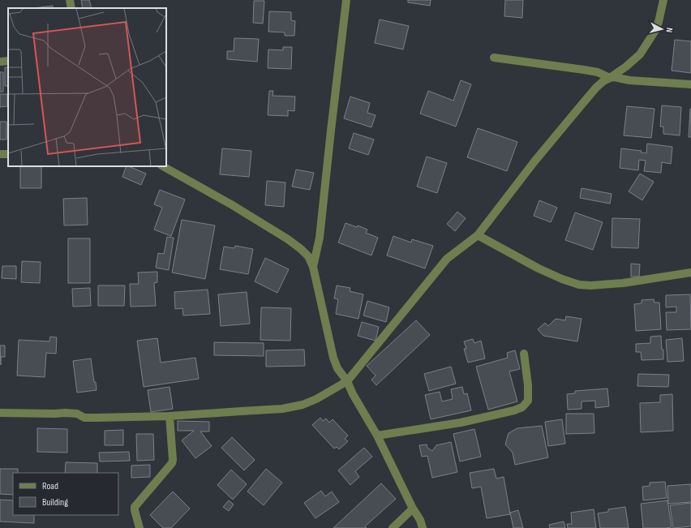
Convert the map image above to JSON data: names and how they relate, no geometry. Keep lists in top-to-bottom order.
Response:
{
  "legend": ["Road", "Building"],
  "north": "right"
}
